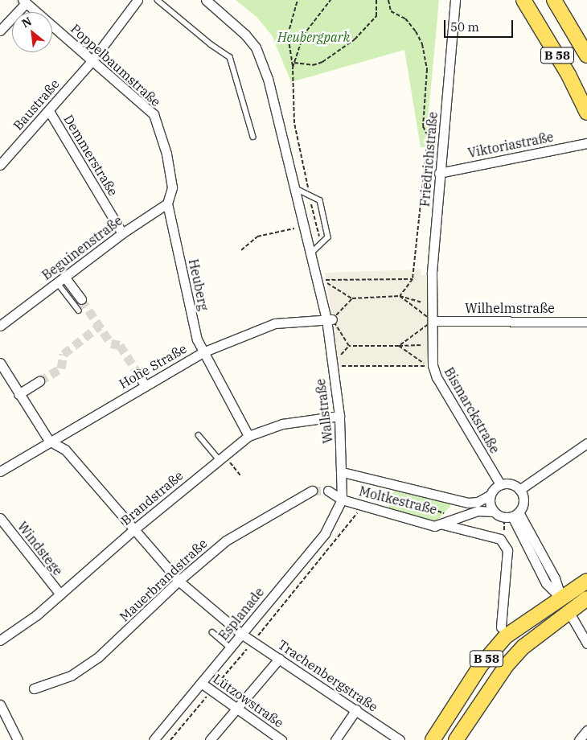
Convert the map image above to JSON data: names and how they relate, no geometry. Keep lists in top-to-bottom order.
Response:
{
  "streets": {
    "main road": ["B 58"],
    "street": [
      "Poppelbaumstraße",
      "Baustraße",
      "Viktoriastraße",
      "Demmerstraße",
      "Friedrichstraße",
      "Beguinenstraße",
      "Heuberg",
      "Wilhelmstraße",
      "Hohe Straße",
      "Bismarckstraße",
      "Wallstraße",
      "Brandstraße",
      "Moltkestraße",
      "Windstege",
      "Mauerbrandstraße",
      "Esplanade",
      "Trachenbergstraße",
      "Lützowstraße"
    ]
  },
  "crossings": [
    ["Poppelbaumstraße", "Baustraße"],
    ["Poppelbaumstraße", "Beguinenstraße"],
    ["Poppelbaumstraße", "Heuberg"],
    ["Baustraße", "Demmerstraße"],
    ["Viktoriastraße", "Friedrichstraße"],
    ["Demmerstraße", "Beguinenstraße"],
    ["Friedrichstraße", "Wilhelmstraße"],
    ["Friedrichstraße", "Bismarckstraße"],
    ["Beguinenstraße", "Heuberg"],
    ["Heuberg", "Hohe Straße"],
    ["Heuberg", "Brandstraße"],
    ["Wilhelmstraße", "Bismarckstraße"],
    ["Hohe Straße", "Wallstraße"],
    ["Hohe Straße", "Trachenbergstraße"],
    ["Bismarckstraße", "Moltkestraße"],
    ["Wallstraße", "Brandstraße"],
    ["Wallstraße", "Moltkestraße"],
    ["Wallstraße", "Esplanade"],
    ["Brandstraße", "Windstege"],
    ["Brandstraße", "Trachenbergstraße"],
    ["Moltkestraße", "Esplanade"],
    ["Mauerbrandstraße", "Trachenbergstraße"],
    ["Esplanade", "Trachenbergstraße"],
    ["Esplanade", "Lützowstraße"]
  ],
  "parks": ["Heubergpark"],
  "scale_bar": "50 m",
  "north": "top left"
}
